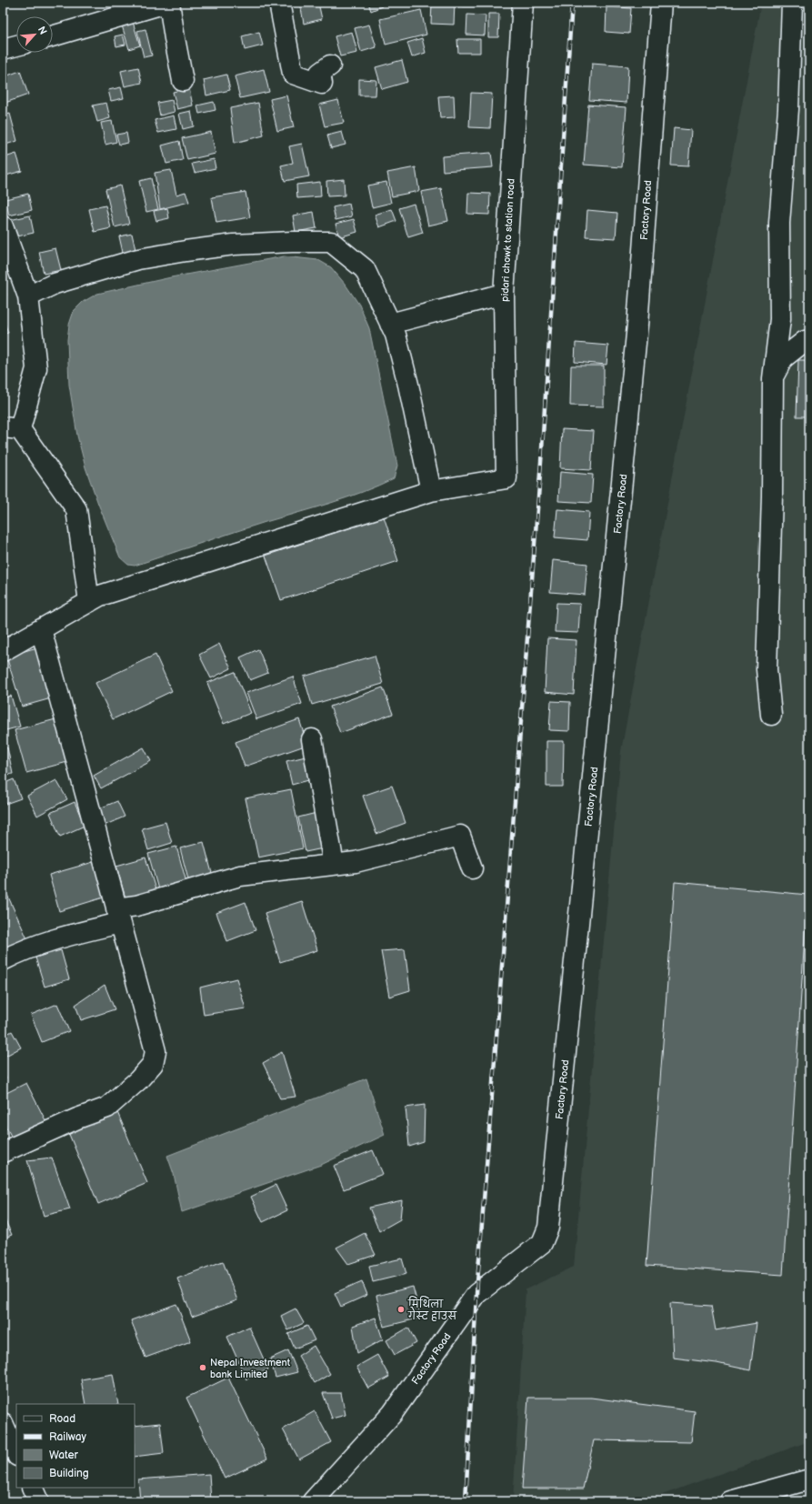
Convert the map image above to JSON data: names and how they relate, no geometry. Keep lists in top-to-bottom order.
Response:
{
  "streets": {
    "street": ["Factory Road", "pidari chowk to station road"]
  },
  "places": ["मिथिला गेस्ट हाउस", "Nepal Investment bank Limited"],
  "legend": [
    "Road",
    "Railway",
    "Water",
    "Building"
  ],
  "north": "top right"
}
